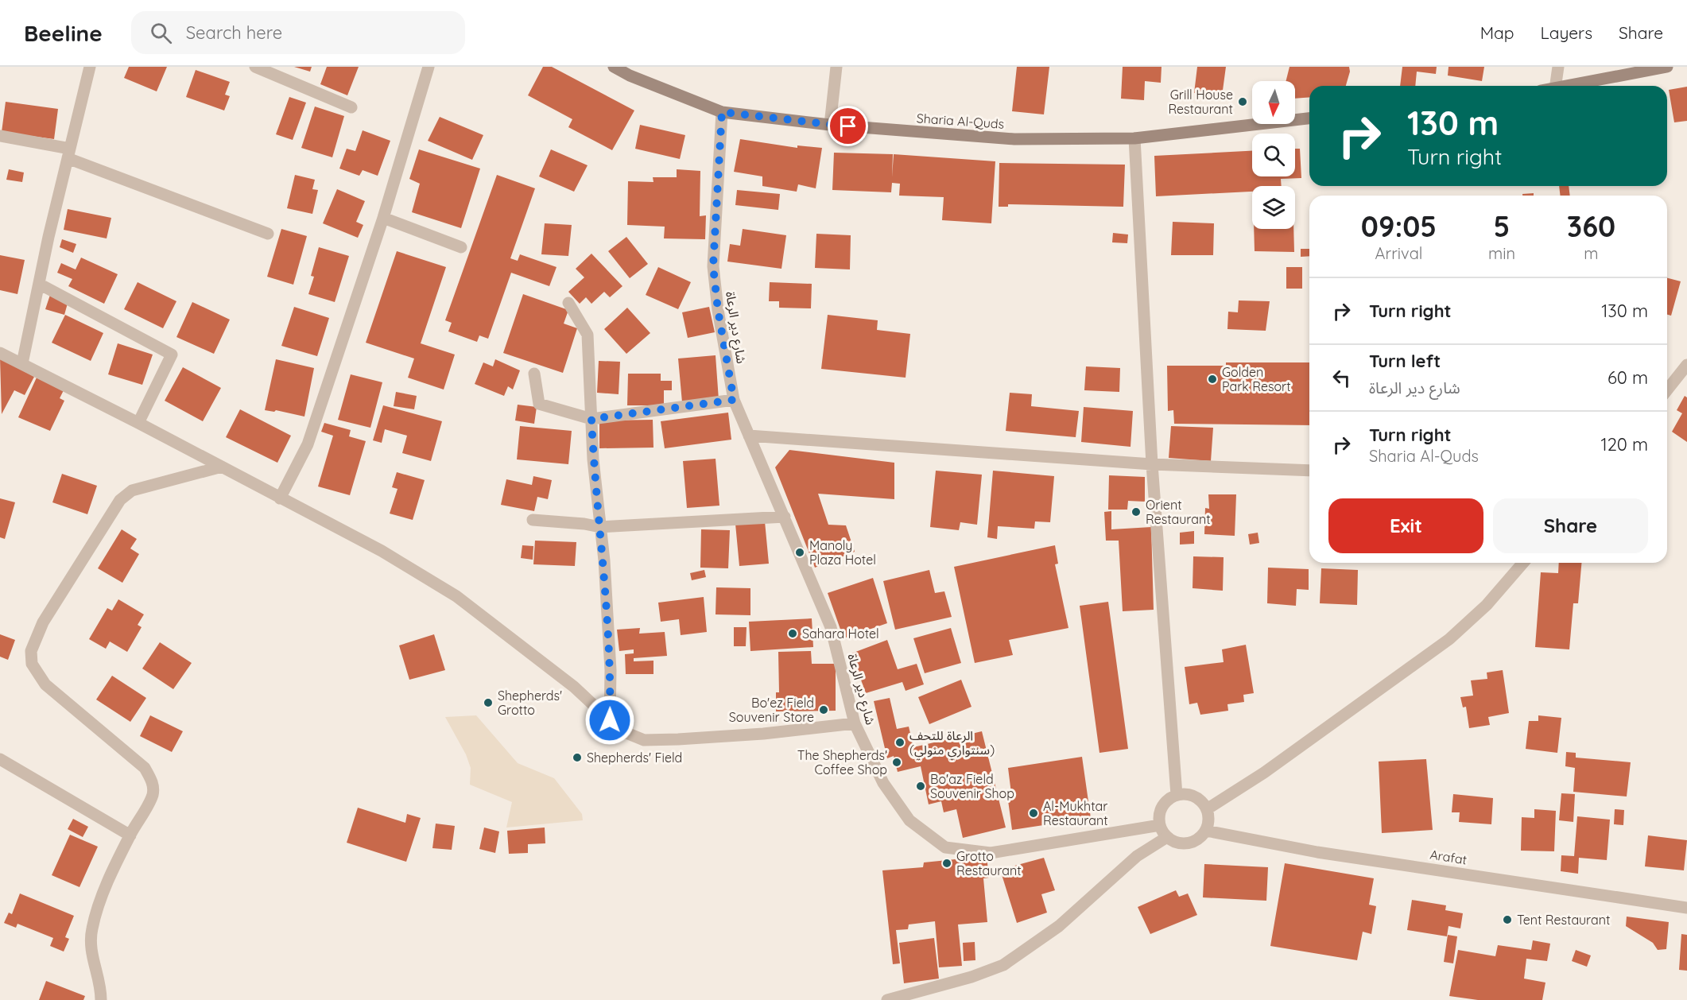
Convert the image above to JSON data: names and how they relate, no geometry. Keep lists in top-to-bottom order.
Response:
{
  "streets": {
    "main road": ["Sharia Al-Quds"],
    "street": ["شارع دير الرعاة", "Arafat"]
  },
  "crossings": [
    ["Sharia Al-Quds", "شارع دير الرعاة"],
    ["شارع دير الرعاة", "Arafat"]
  ],
  "places": [
    "Grill House Restaurant",
    "Golden Park Resort",
    "Orient Restaurant",
    "Manoly Plaza Hotel",
    "Sahara Hotel",
    "Shepherds' Grotto",
    "Bo'ez Field Souvenir Store",
    "الرعاة للتحف (سنتواري منولي)",
    "Shepherds' Field",
    "The Shepherds' Coffee Shop",
    "Bo'az Field Souvenir Shop",
    "Al-Mukhtar Restaurant",
    "Grotto Restaurant",
    "Tent Restaurant"
  ],
  "north": "bottom",
  "page": {
    "header": "Beeline",
    "search": "Search here",
    "nav": ["Map", "Layers", "Share"],
    "turn": ["130 m", "Turn right"],
    "eta": [
      "09:05",
      "Arrival",
      "5",
      "min",
      "360",
      "m"
    ],
    "list": [
      {
        "name": "Turn right",
        "value": "130 m"
      },
      {
        "name": "Turn left",
        "note": "شارع دير الرعاة",
        "value": "60 m"
      },
      {
        "name": "Turn right",
        "note": "Sharia Al-Quds",
        "value": "120 m"
      }
    ],
    "buttons": ["Exit", "Share"]
  }
}
